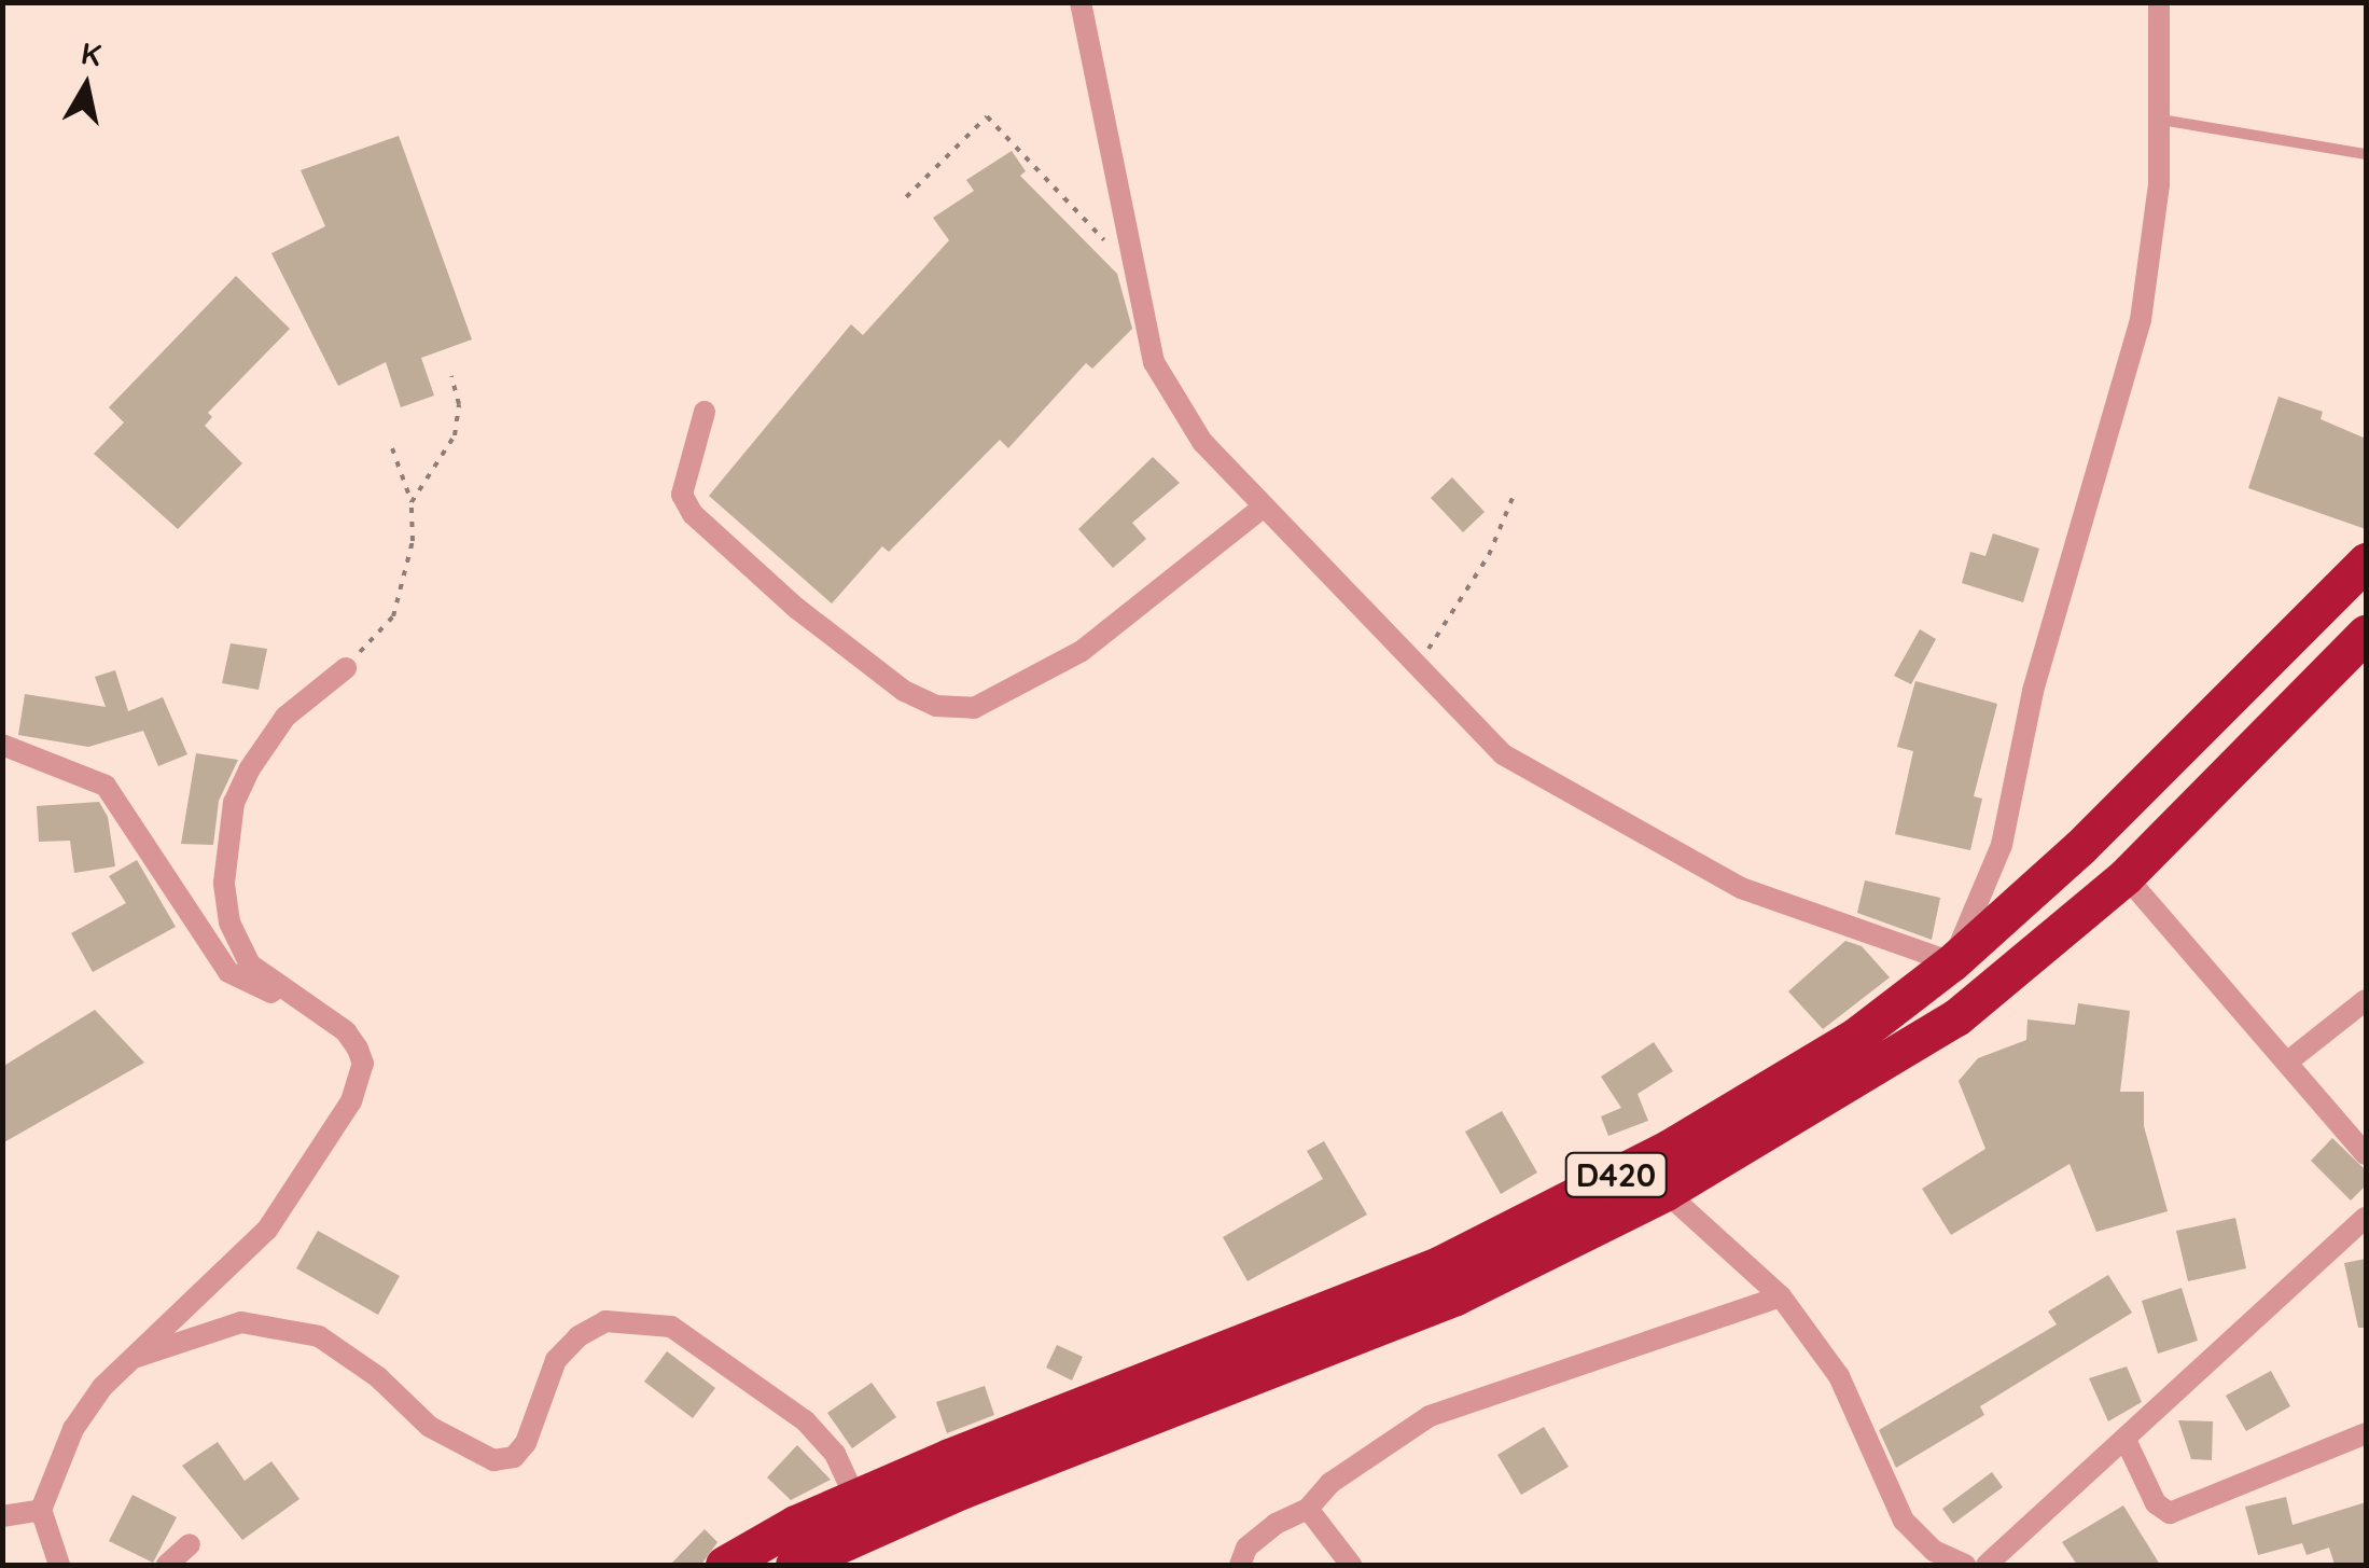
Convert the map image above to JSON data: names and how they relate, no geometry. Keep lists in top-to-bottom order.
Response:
{
  "streets": {
    "highway": ["D420"]
  },
  "north": "top"
}
